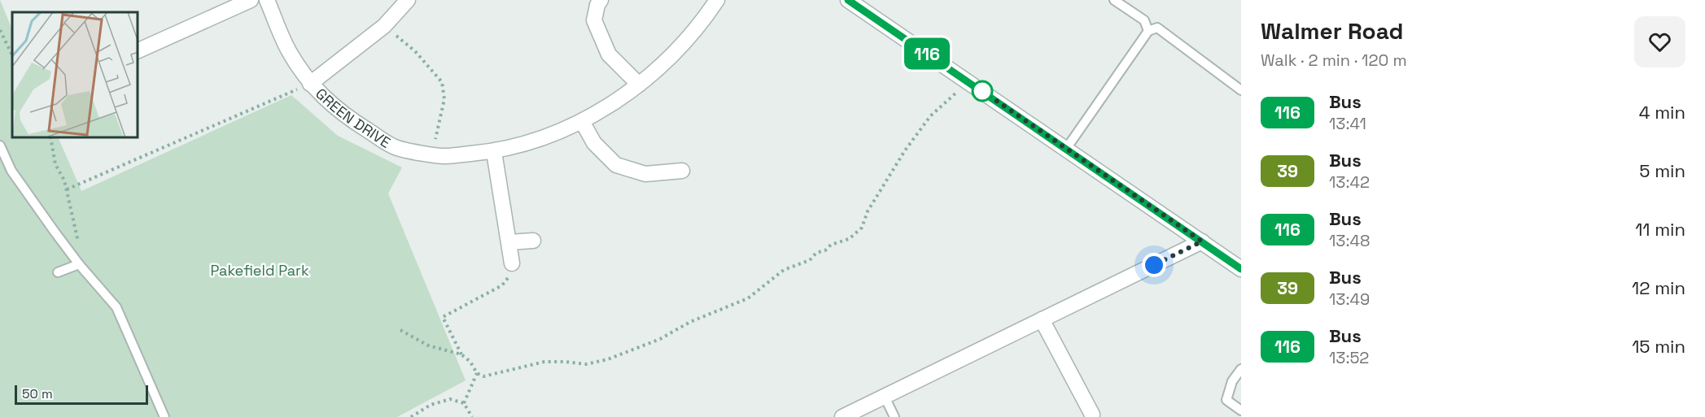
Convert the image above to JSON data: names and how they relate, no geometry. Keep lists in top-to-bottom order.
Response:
{
  "streets": {
    "street": ["GREEN DRIVE"]
  },
  "parks": ["Pakefield Park"],
  "lines": ["bus line 116"],
  "scale_bar": "50 m",
  "page": {
    "on_map": "116",
    "heading": ["Walmer Road", "Walk · 2 min · 120 m"],
    "list": [
      {
        "mark": "116",
        "name": "Bus",
        "note": "13:41",
        "value": "4 min"
      },
      {
        "mark": "39",
        "name": "Bus",
        "note": "13:42",
        "value": "5 min"
      },
      {
        "mark": "116",
        "name": "Bus",
        "note": "13:48",
        "value": "11 min"
      },
      {
        "mark": "39",
        "name": "Bus",
        "note": "13:49",
        "value": "12 min"
      },
      {
        "mark": "116",
        "name": "Bus",
        "note": "13:52",
        "value": "15 min"
      }
    ],
    "scale": "50 m"
  }
}
